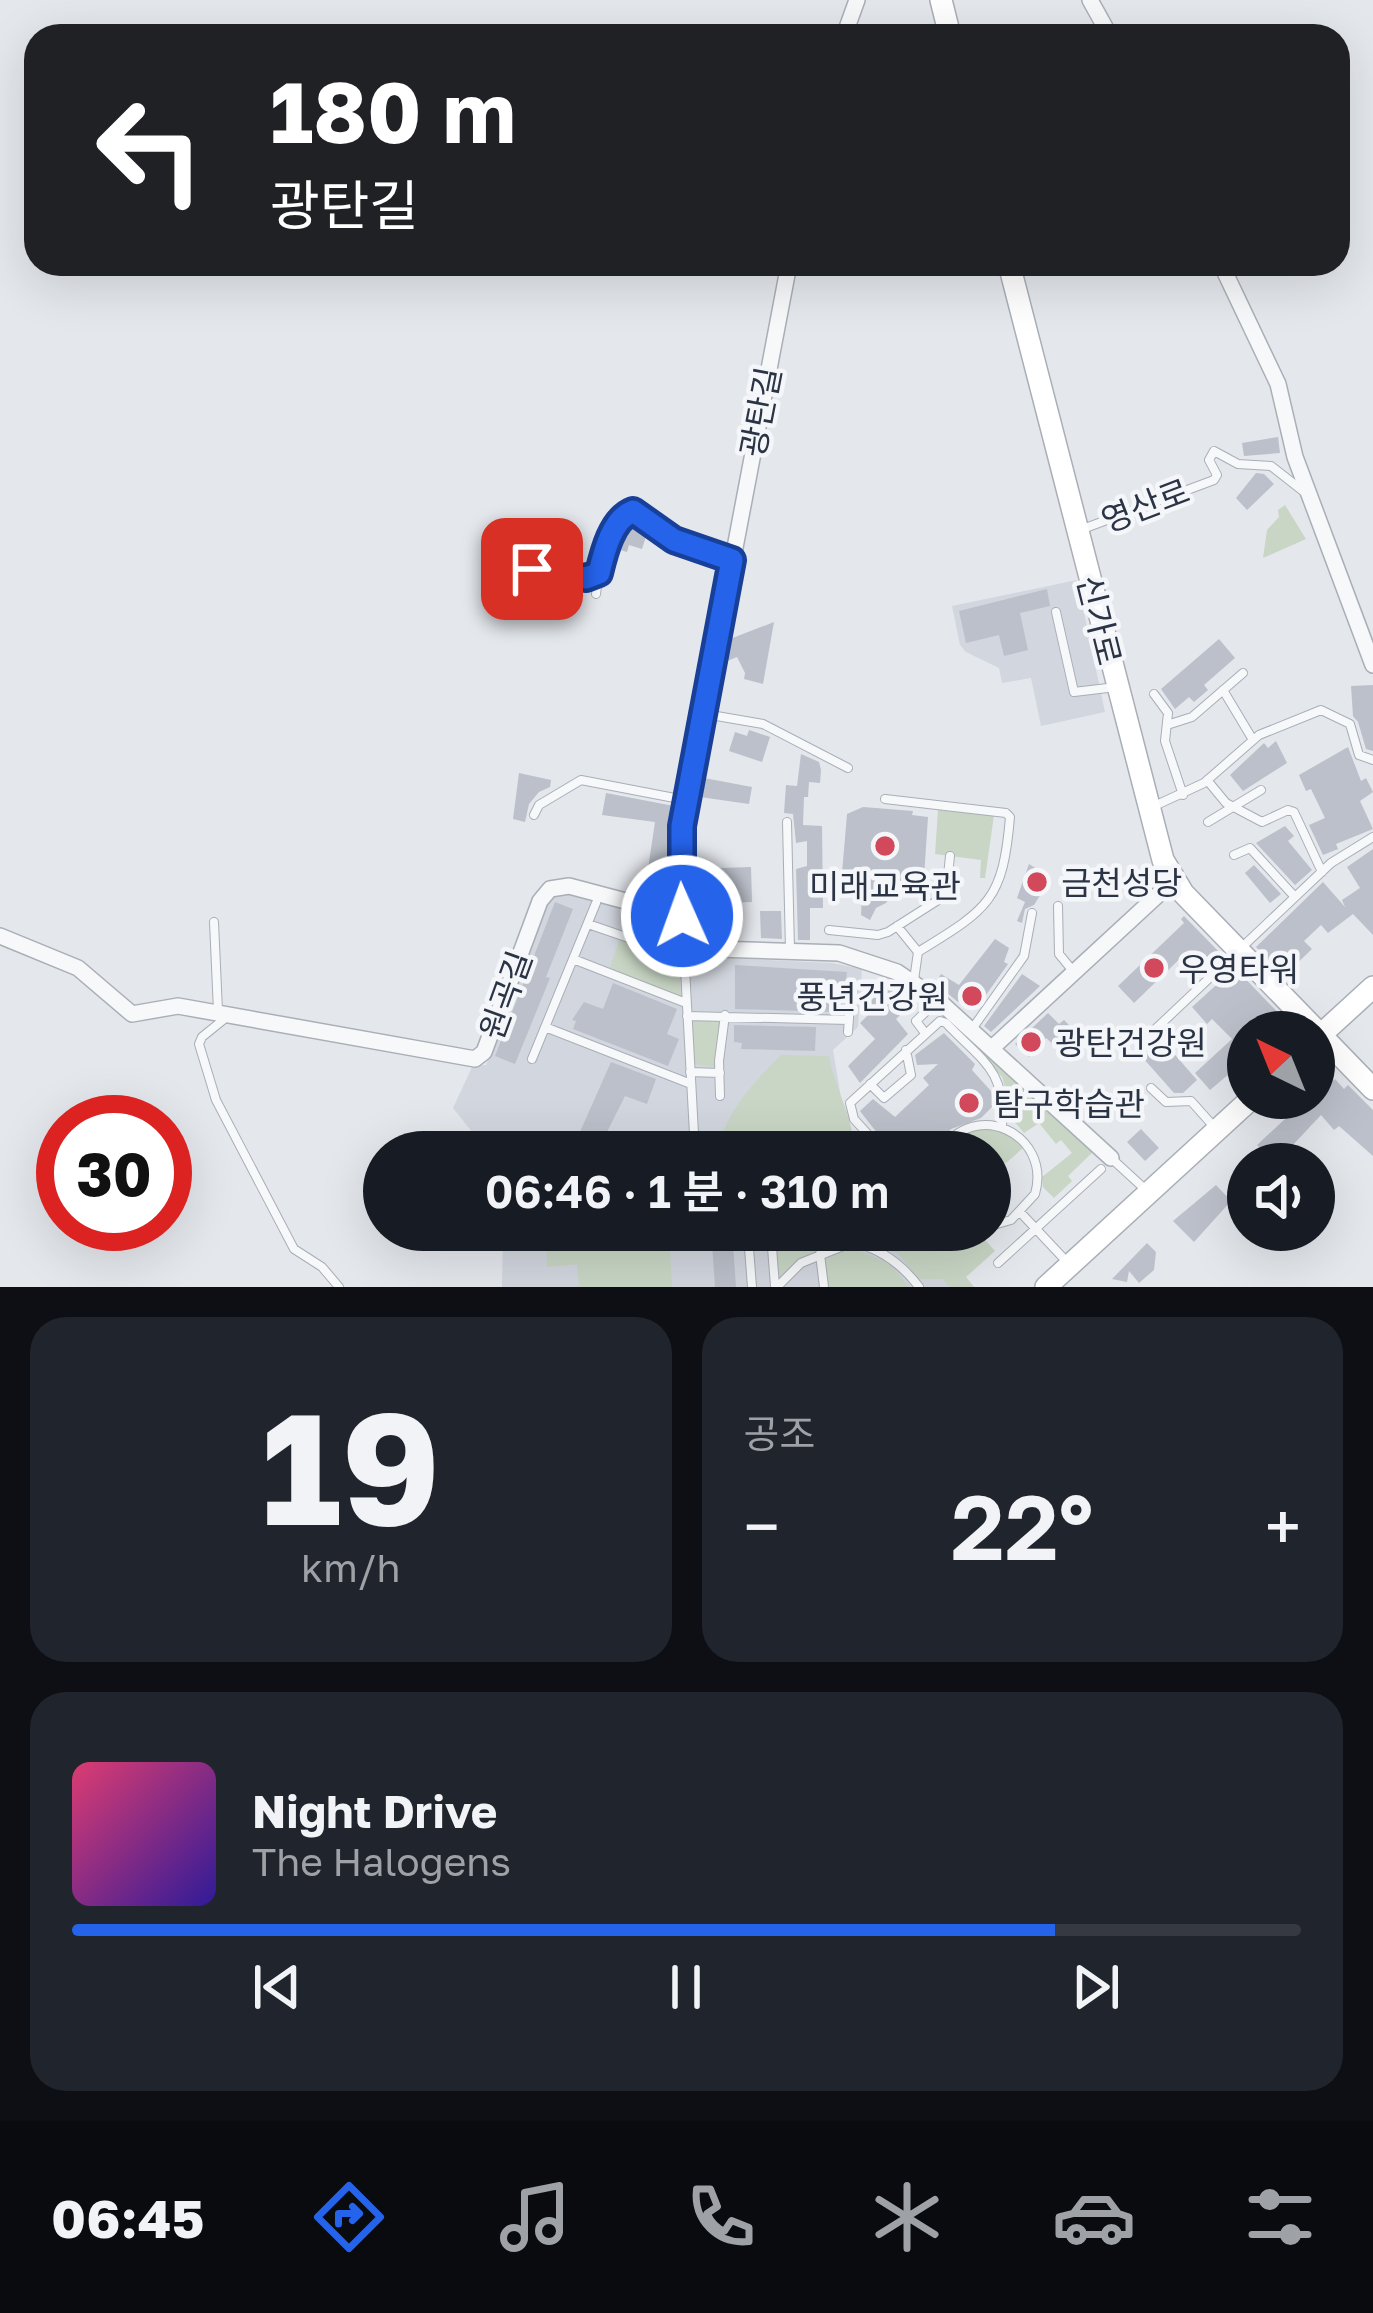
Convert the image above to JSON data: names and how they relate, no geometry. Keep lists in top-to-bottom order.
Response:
{
  "streets": {
    "street": ["광탄길", "신가로", "원곡길"],
    "lane": ["영산로"]
  },
  "crossings": [
    ["광탄길", "원곡길"],
    ["영산로", "신가로"]
  ],
  "places": [
    "미래교육관",
    "금천성당",
    "우영타워",
    "풍년건강원",
    "광탄건강원",
    "탐구학습관"
  ],
  "north": "top left",
  "page": {
    "turn": ["180 m", "광탄길"],
    "limit": "30",
    "trip": "06:46 · 1 분 · 310 m",
    "tile": [
      ["19", "km/h"],
      "공조"
    ],
    "heat": ["−", "22°", "+"],
    "song": ["Night Drive", "The Halogens"],
    "tabs": "06:45"
  }
}
